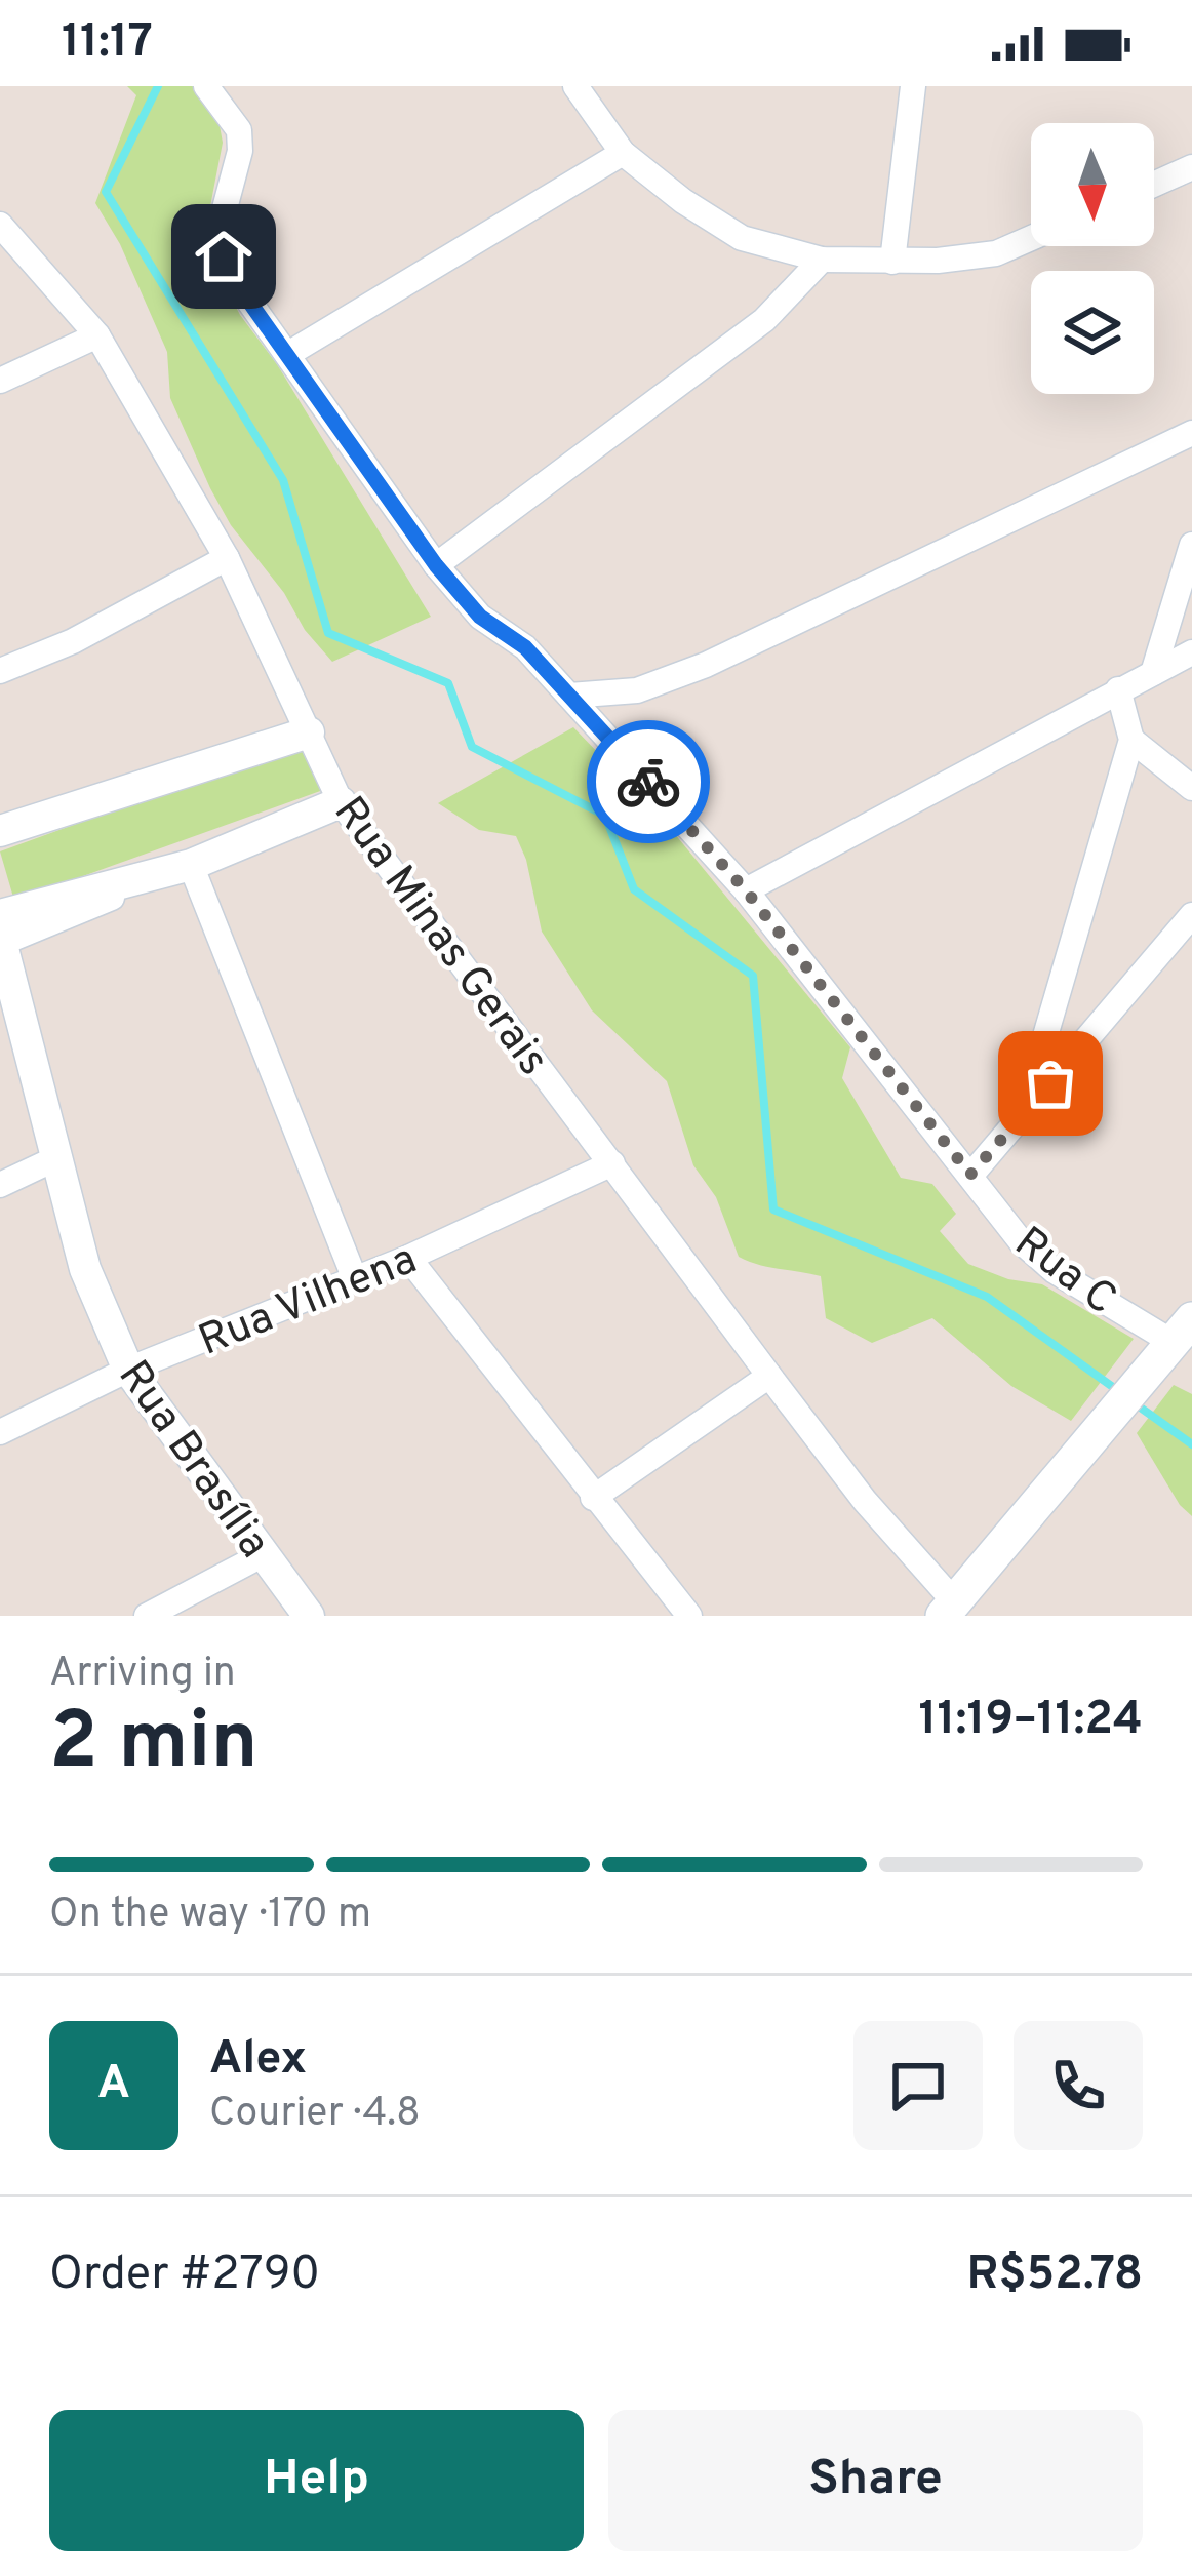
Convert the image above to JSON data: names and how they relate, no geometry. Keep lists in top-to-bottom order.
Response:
{
  "streets": {
    "street": [
      "Rua Minas Gerais",
      "Rua C",
      "Rua Vilhena",
      "Rua Brasília"
    ]
  },
  "crossings": [
    ["Rua Minas Gerais", "Rua Vilhena"],
    ["Rua Vilhena", "Rua Brasília"]
  ],
  "north": "bottom",
  "page": {
    "status": "11:17",
    "heading": ["2 min", "Arriving in", "11:19–11:24"],
    "panel": [
      "Alex",
      "Courier · 4.8",
      "Order #2790",
      "R$52.78"
    ],
    "bar": "On the way · 170 m",
    "round": "A",
    "buttons": ["Help", "Share"]
  }
}
